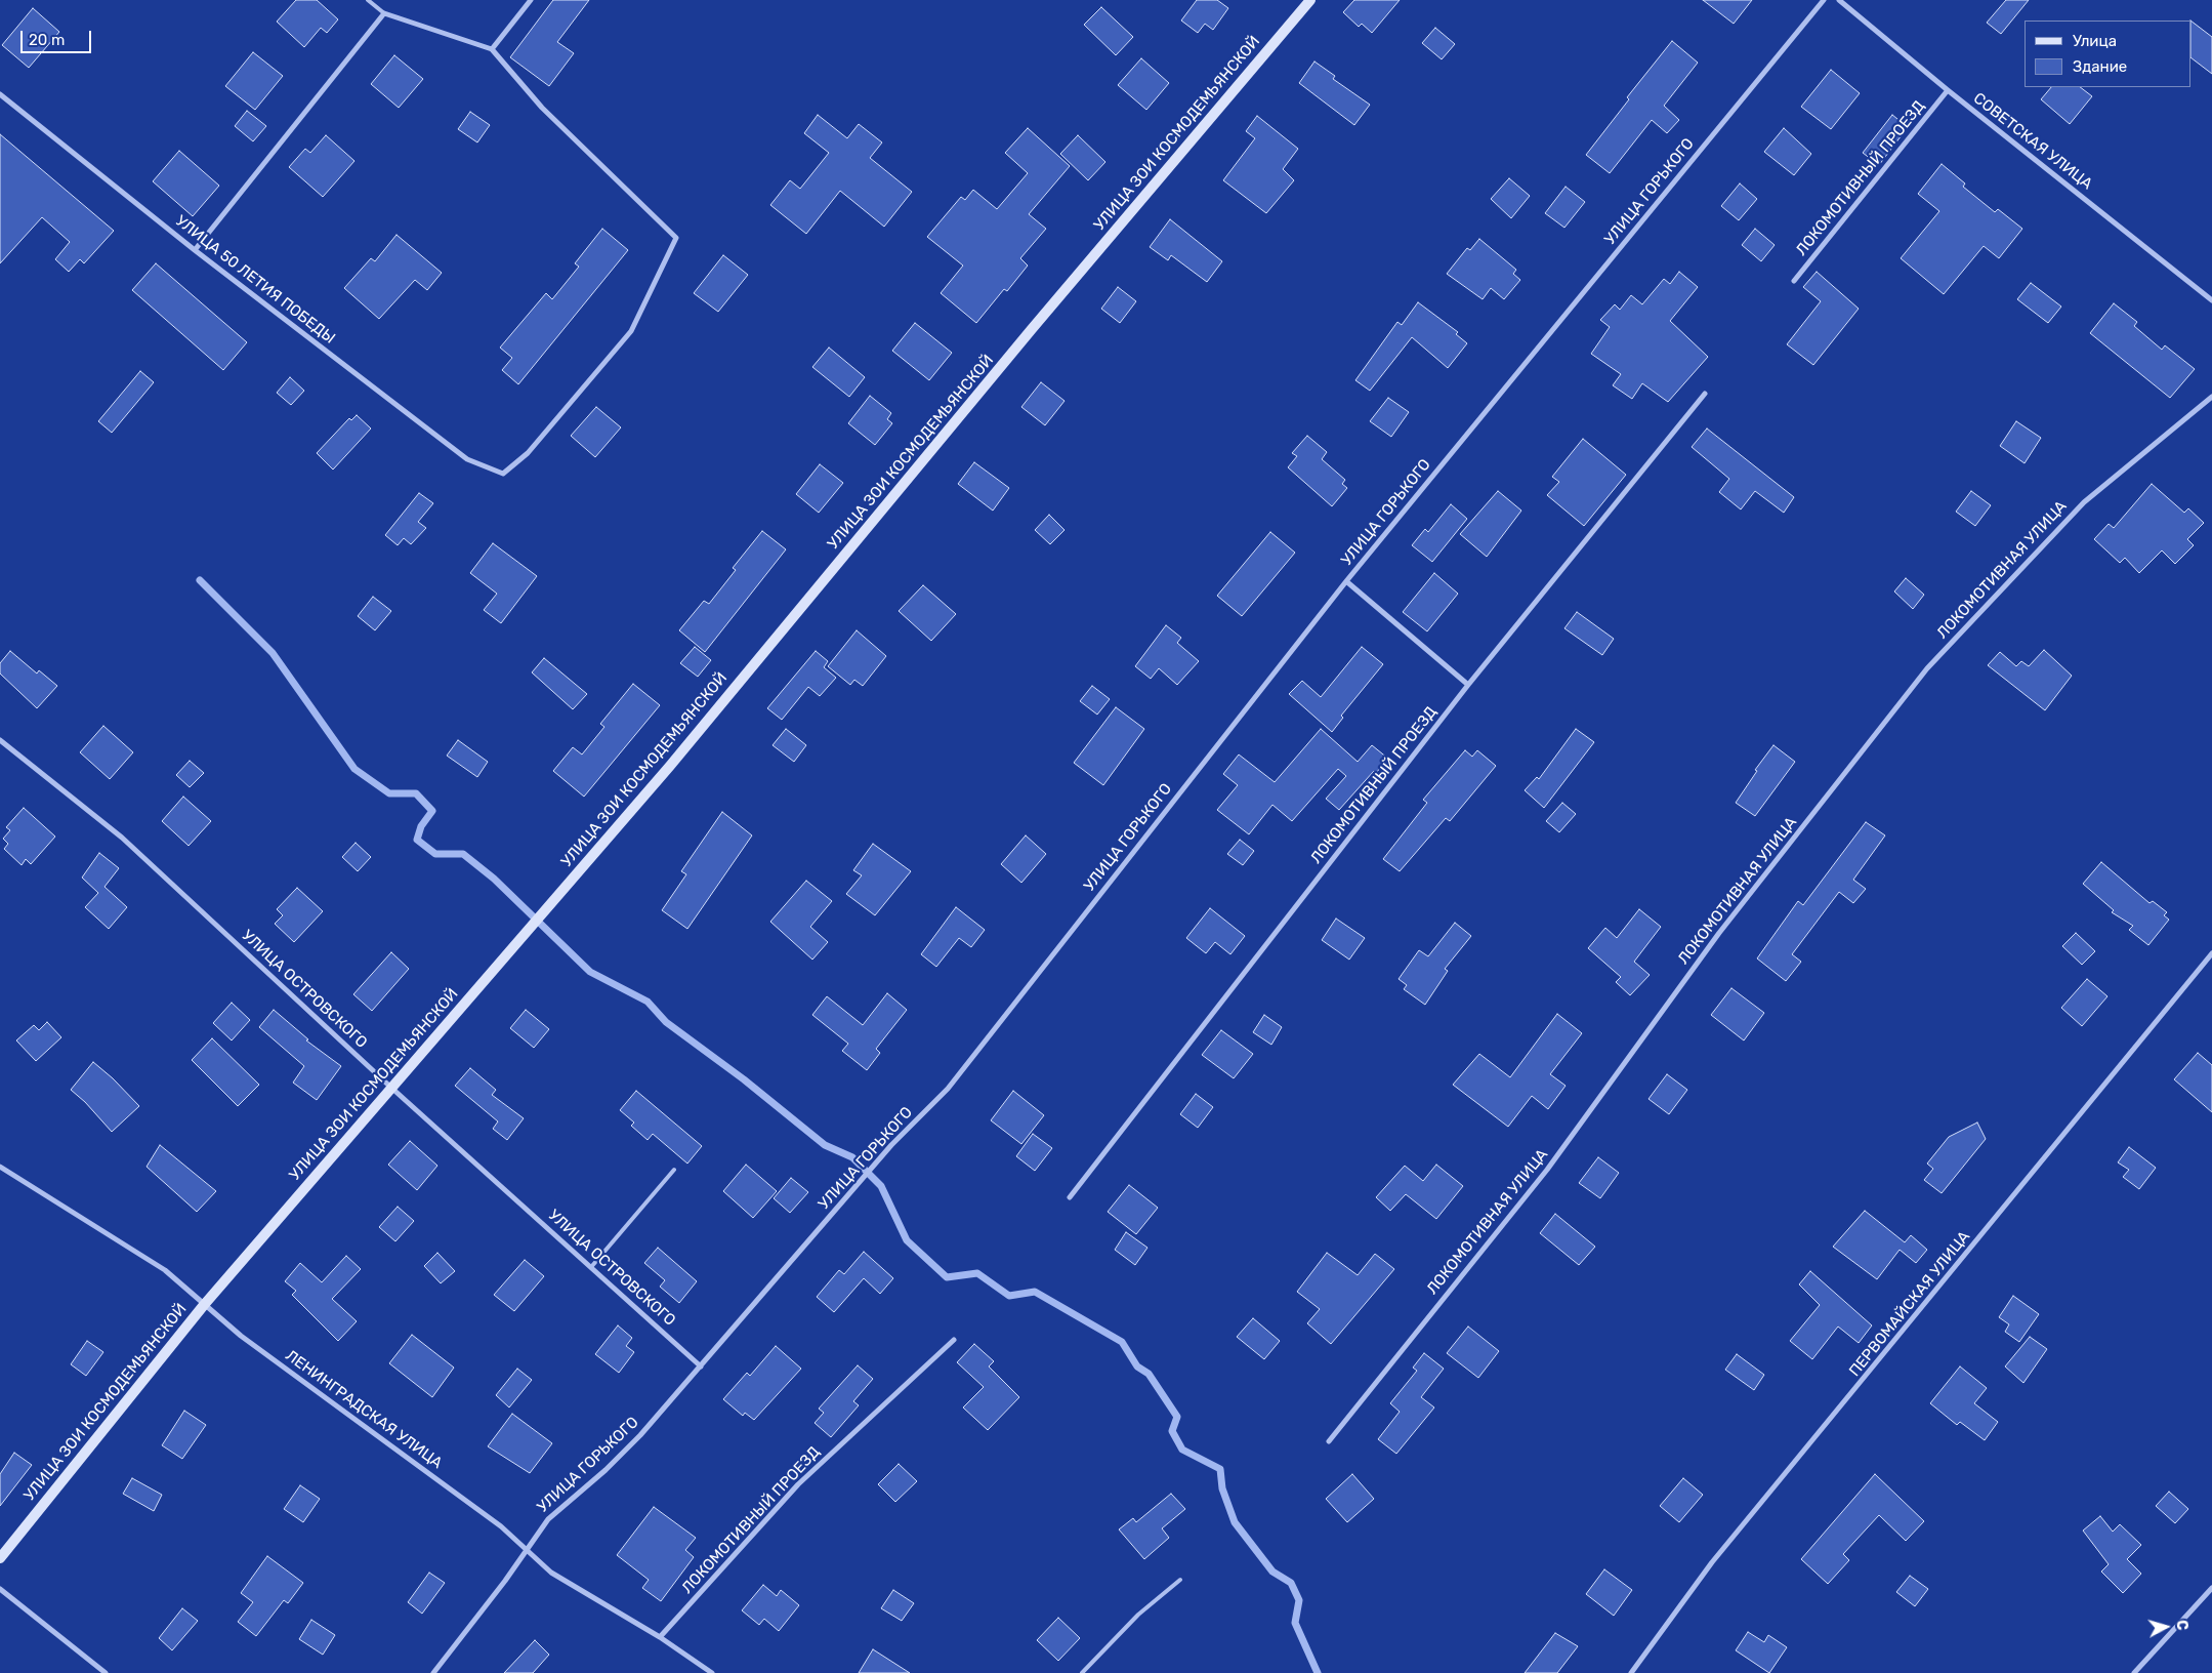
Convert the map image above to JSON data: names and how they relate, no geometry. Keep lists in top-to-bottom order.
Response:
{
  "streets": {
    "street": [
      "УЛИЦА ЗОИ КОСМОДЕМЬЯНСКОЙ",
      "СОВЕТСКАЯ УЛИЦА",
      "ЛОКОМОТИВНЫЙ ПРОЕЗД",
      "УЛИЦА ГОРЬКОГО",
      "УЛИЦА 50 ЛЕТИЯ ПОБЕДЫ",
      "ЛОКОМОТИВНАЯ УЛИЦА",
      "УЛИЦА ОСТРОВСКОГО",
      "ПЕРВОМАЙСКАЯ УЛИЦА",
      "ЛЕНИНГРАДСКАЯ УЛИЦА"
    ]
  },
  "crossings": [
    ["УЛИЦА ЗОИ КОСМОДЕМЬЯНСКОЙ", "УЛИЦА ОСТРОВСКОГО"],
    ["УЛИЦА ЗОИ КОСМОДЕМЬЯНСКОЙ", "ЛЕНИНГРАДСКАЯ УЛИЦА"],
    ["СОВЕТСКАЯ УЛИЦА", "ЛОКОМОТИВНЫЙ ПРОЕЗД"],
    ["ЛОКОМОТИВНЫЙ ПРОЕЗД", "ЛЕНИНГРАДСКАЯ УЛИЦА"],
    ["УЛИЦА ГОРЬКОГО", "УЛИЦА ОСТРОВСКОГО"],
    ["УЛИЦА ГОРЬКОГО", "ЛЕНИНГРАДСКАЯ УЛИЦА"]
  ],
  "legend": ["Улица", "Здание"],
  "scale_bar": "20 m",
  "north": "right"
}
